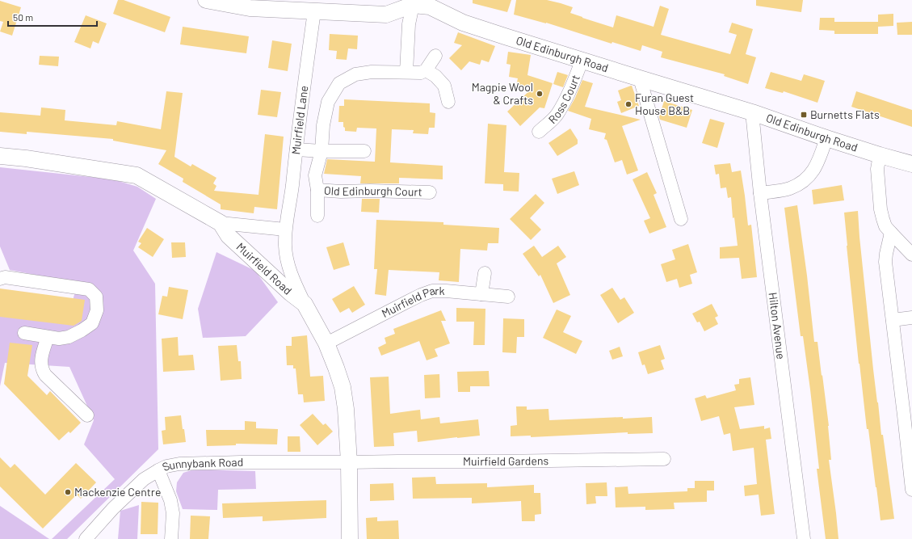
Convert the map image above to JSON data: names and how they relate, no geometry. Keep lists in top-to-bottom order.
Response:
{
  "streets": {
    "street": [
      "Old Edinburgh Road",
      "Ross Court",
      "Muirfield Lane",
      "Old Edinburgh Court",
      "Muirfield Road",
      "Muirfield Park",
      "Hilton Avenue",
      "Muirfield Gardens",
      "Sunnybank Road"
    ]
  },
  "crossings": [
    ["Old Edinburgh Road", "Ross Court"],
    ["Old Edinburgh Road", "Muirfield Lane"],
    ["Old Edinburgh Road", "Hilton Avenue"],
    ["Muirfield Lane", "Muirfield Road"],
    ["Muirfield Road", "Muirfield Park"],
    ["Muirfield Road", "Muirfield Gardens"],
    ["Muirfield Road", "Sunnybank Road"],
    ["Muirfield Gardens", "Sunnybank Road"]
  ],
  "places": {
    "other": ["Magpie Wool & Crafts", "Furan Guest House B&B", "Mackenzie Centre"],
    "transit": ["Burnetts Flats"]
  },
  "scale_bar": "50 m"
}
